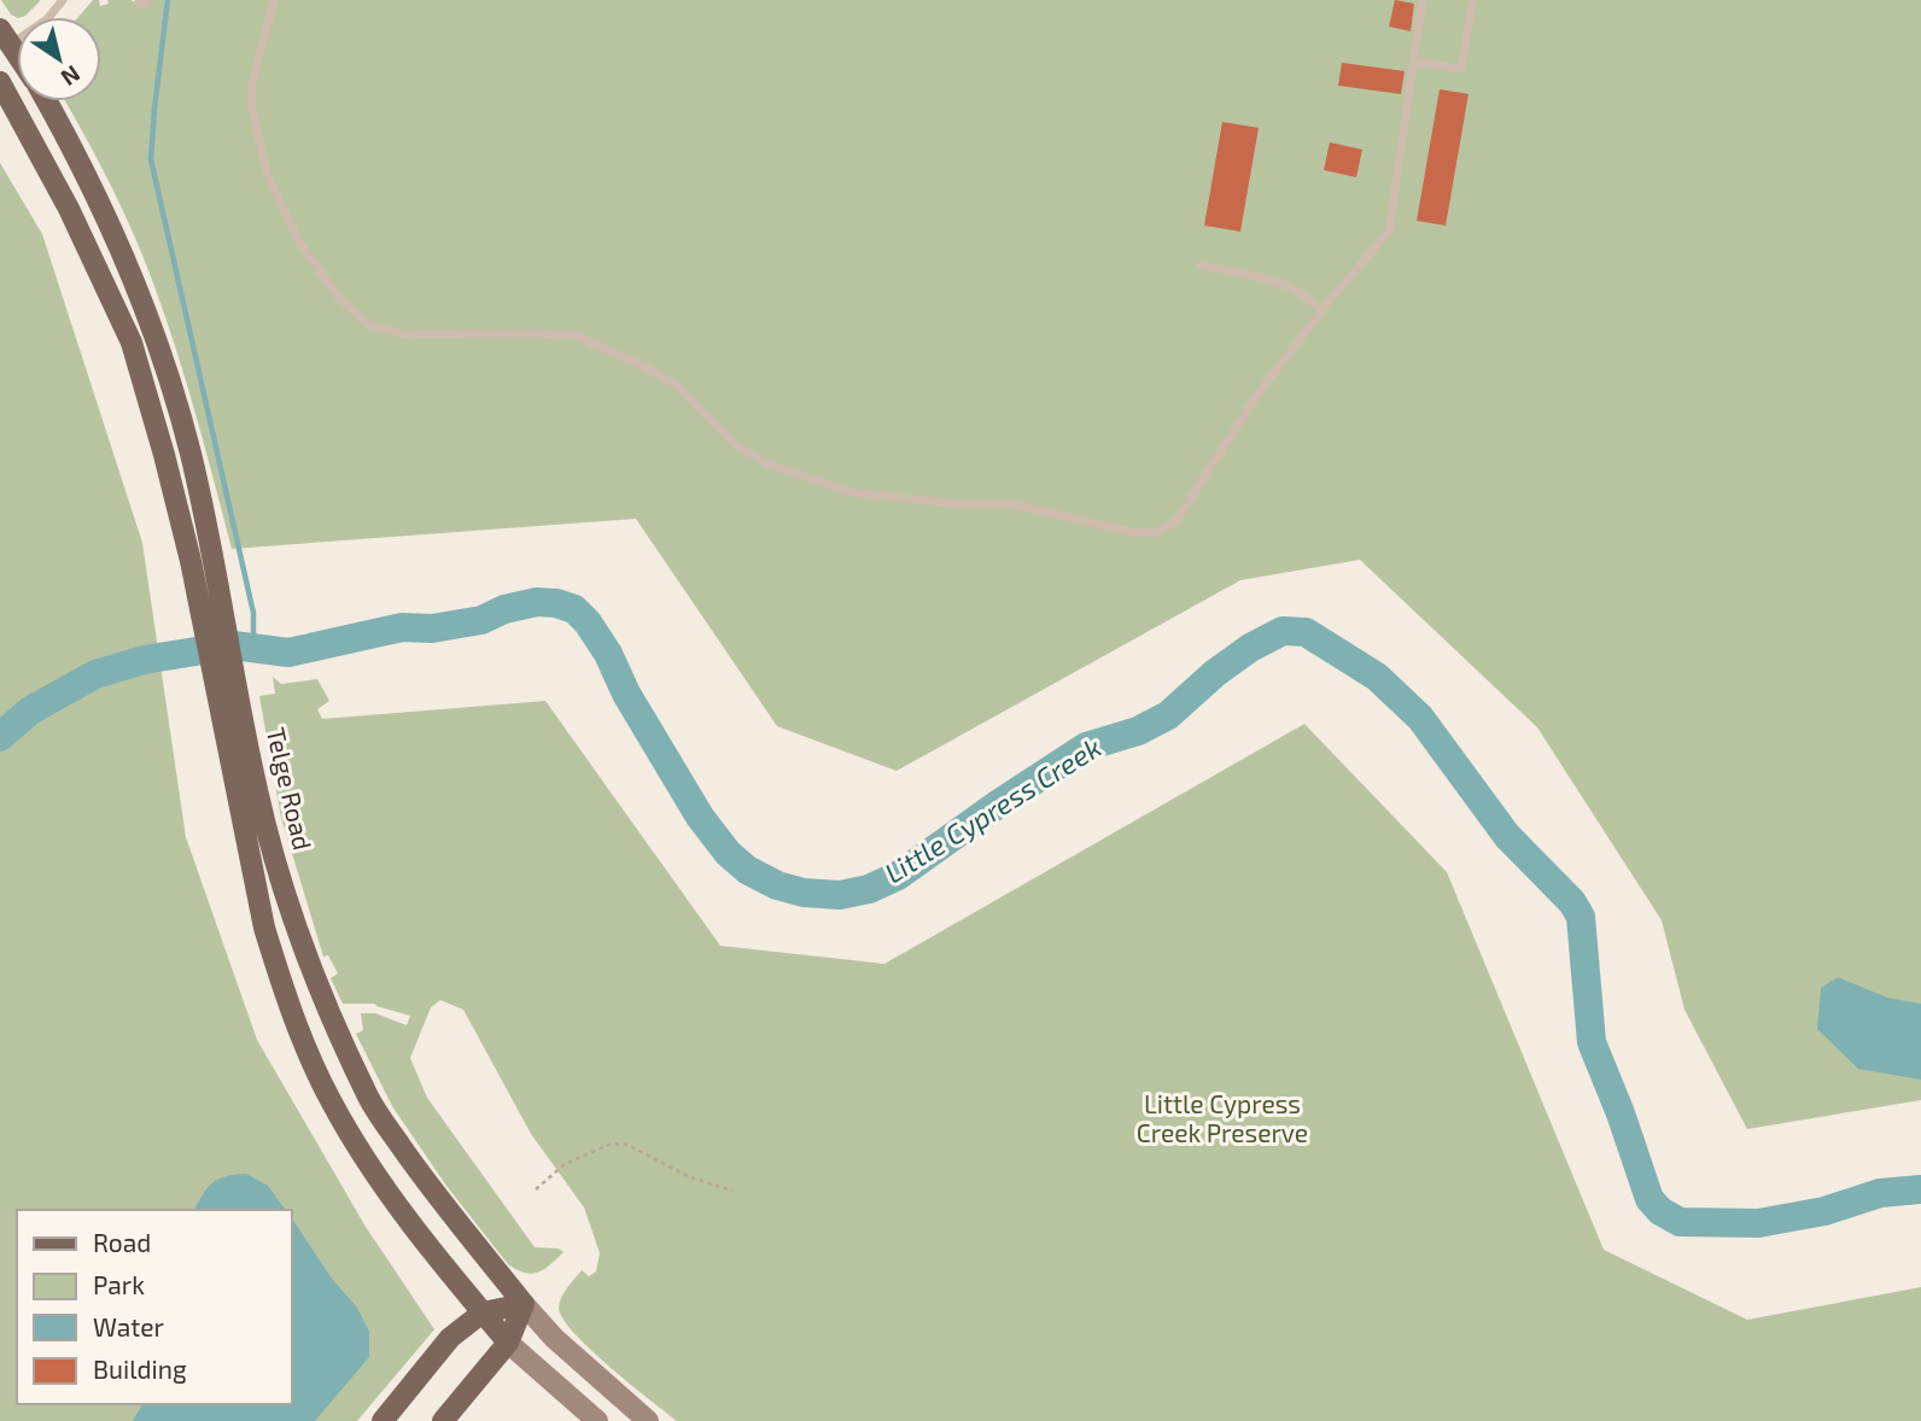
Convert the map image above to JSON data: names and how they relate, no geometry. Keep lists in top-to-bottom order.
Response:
{
  "streets": {
    "main road": ["Telge Road"]
  },
  "water": ["Little Cypress Creek"],
  "parks": ["Little Cypress Creek Preserve"],
  "legend": [
    "Road",
    "Park",
    "Water",
    "Building"
  ],
  "north": "bottom right"
}
